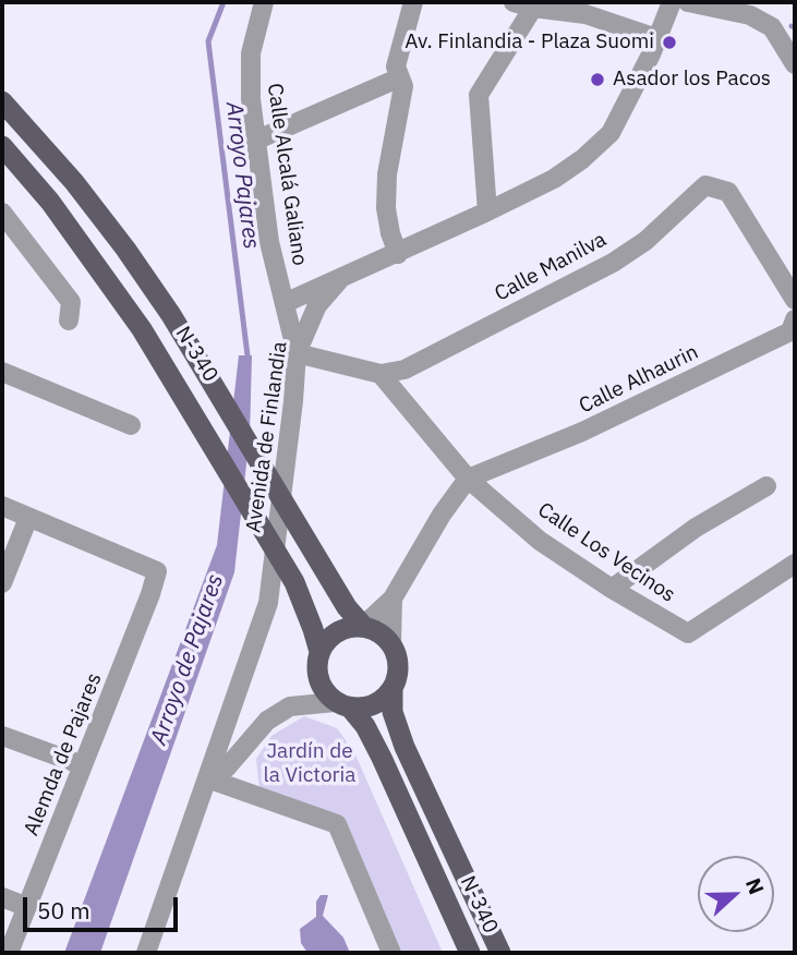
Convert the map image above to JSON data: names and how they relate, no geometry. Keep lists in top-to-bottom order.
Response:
{
  "streets": {
    "main road": ["N-340"],
    "street": [
      "Calle Alcalá Galiano",
      "Calle Manilva",
      "Calle Alhaurin",
      "Avenida de Finlandia",
      "Calle Los Vecinos",
      "Alemda de Pajares"
    ]
  },
  "crossings": [
    ["Calle Alcalá Galiano", "Avenida de Finlandia"],
    ["Calle Manilva", "Calle Los Vecinos"],
    ["Calle Alhaurin", "Calle Los Vecinos"]
  ],
  "water": ["Arroyo Pajares", "Arroyo de Pajares"],
  "parks": ["Jardín de la Victoria"],
  "places": ["Av. Finlandia - Plaza Suomi", "Asador los Pacos"],
  "scale_bar": "50 m",
  "north": "right"
}
